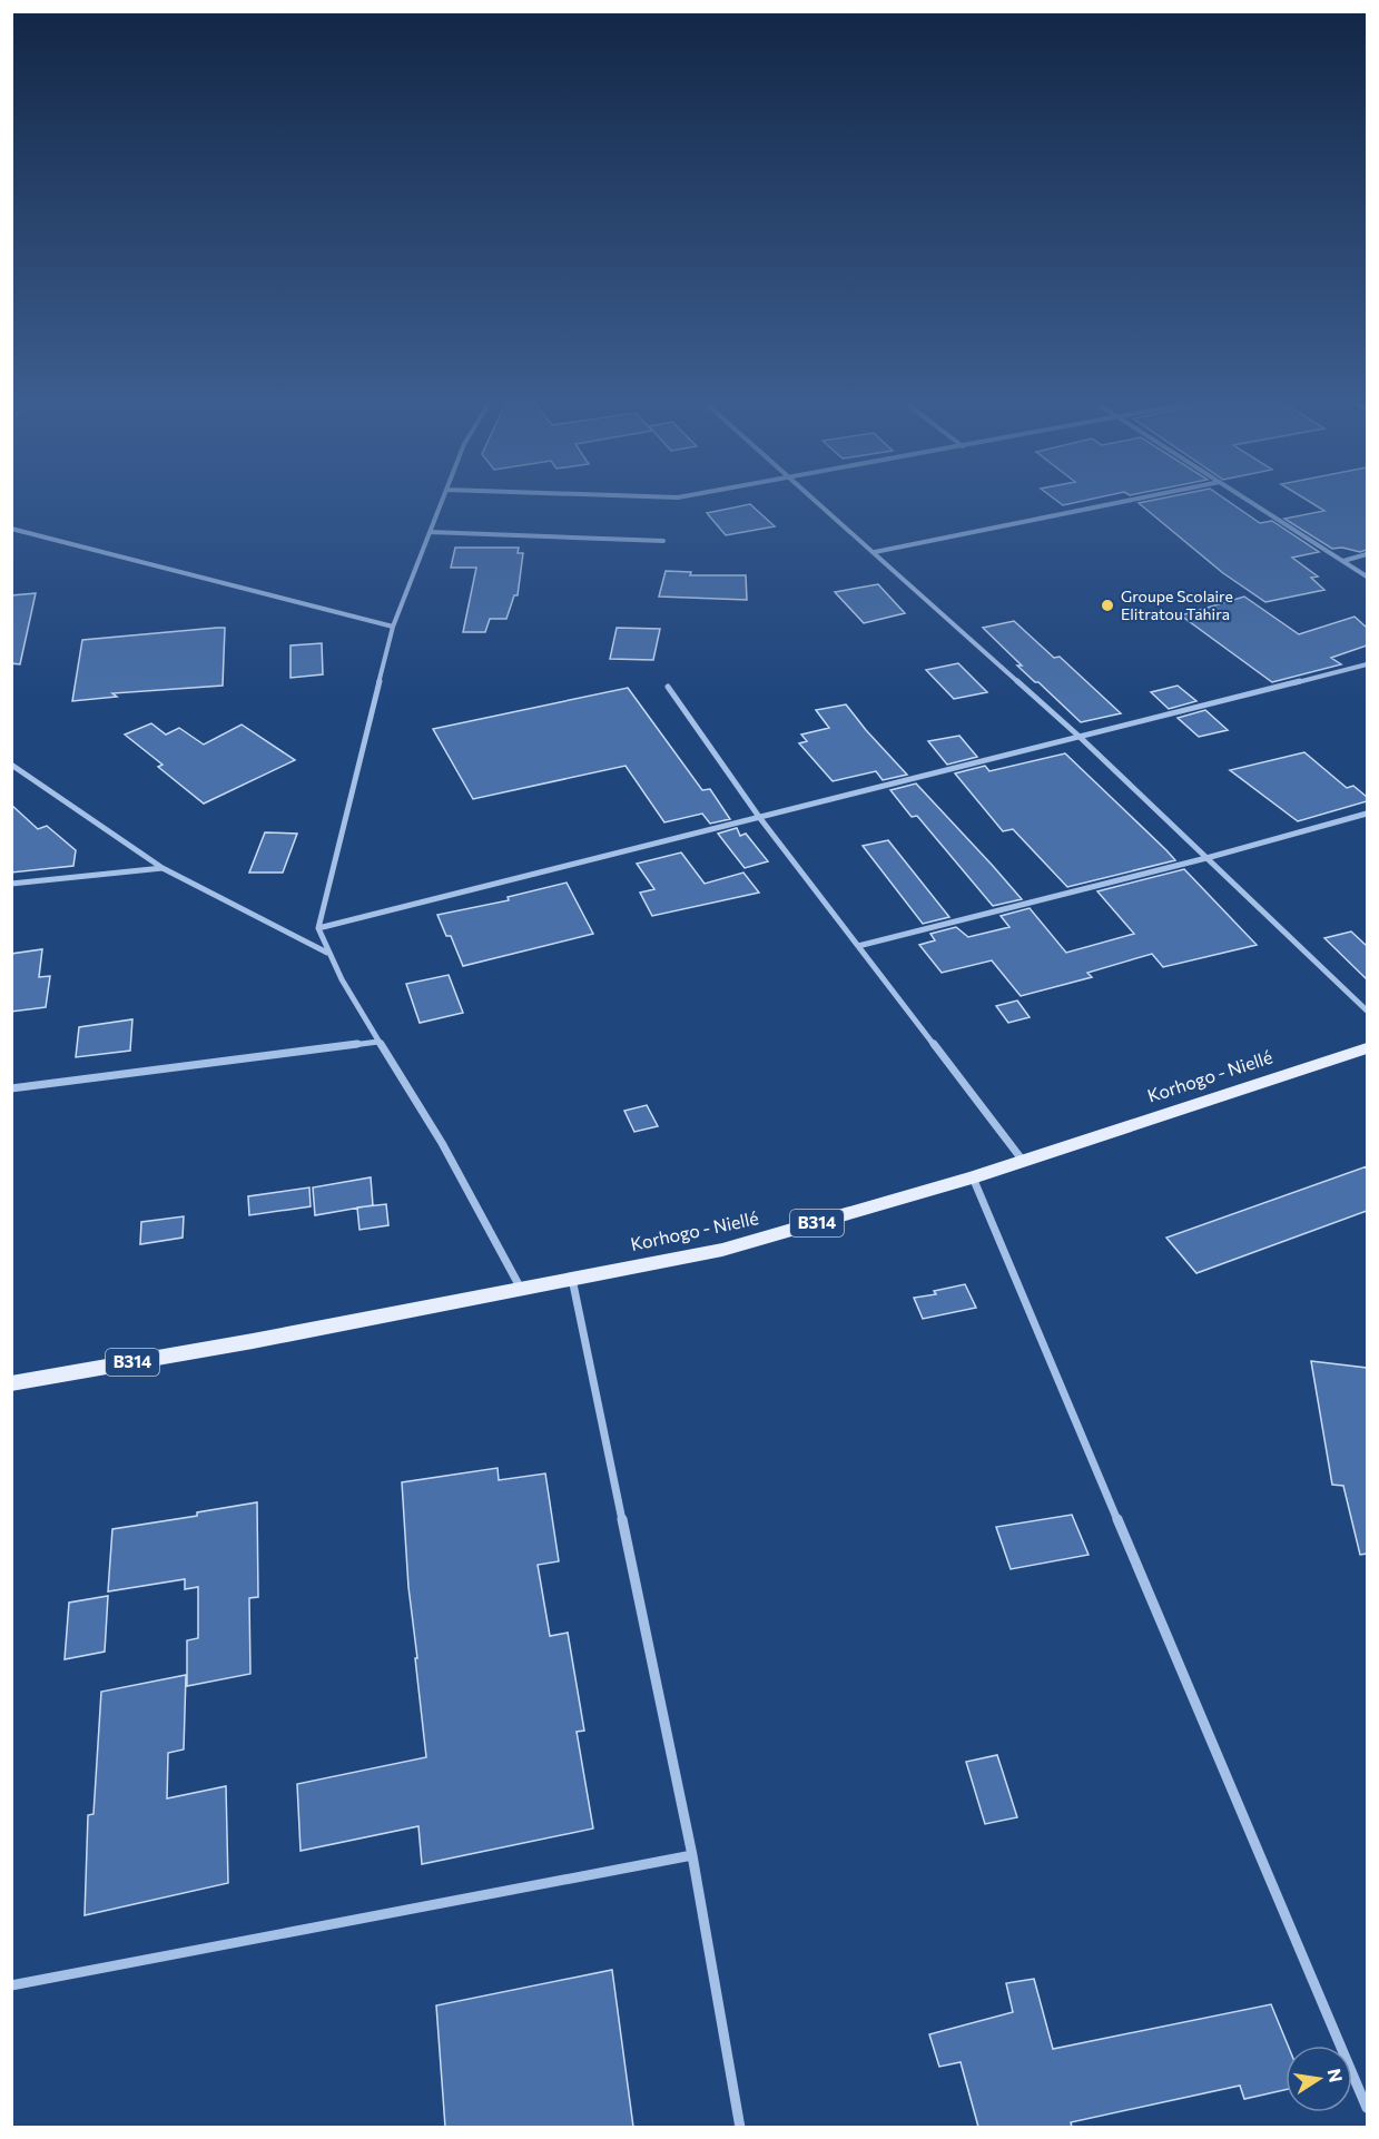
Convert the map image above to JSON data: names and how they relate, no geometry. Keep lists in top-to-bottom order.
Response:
{
  "streets": {
    "main road": ["Korhogo - Niellé", "B314"]
  },
  "places": ["Groupe Scolaire Elitratou Tahira"],
  "north": "right"
}
